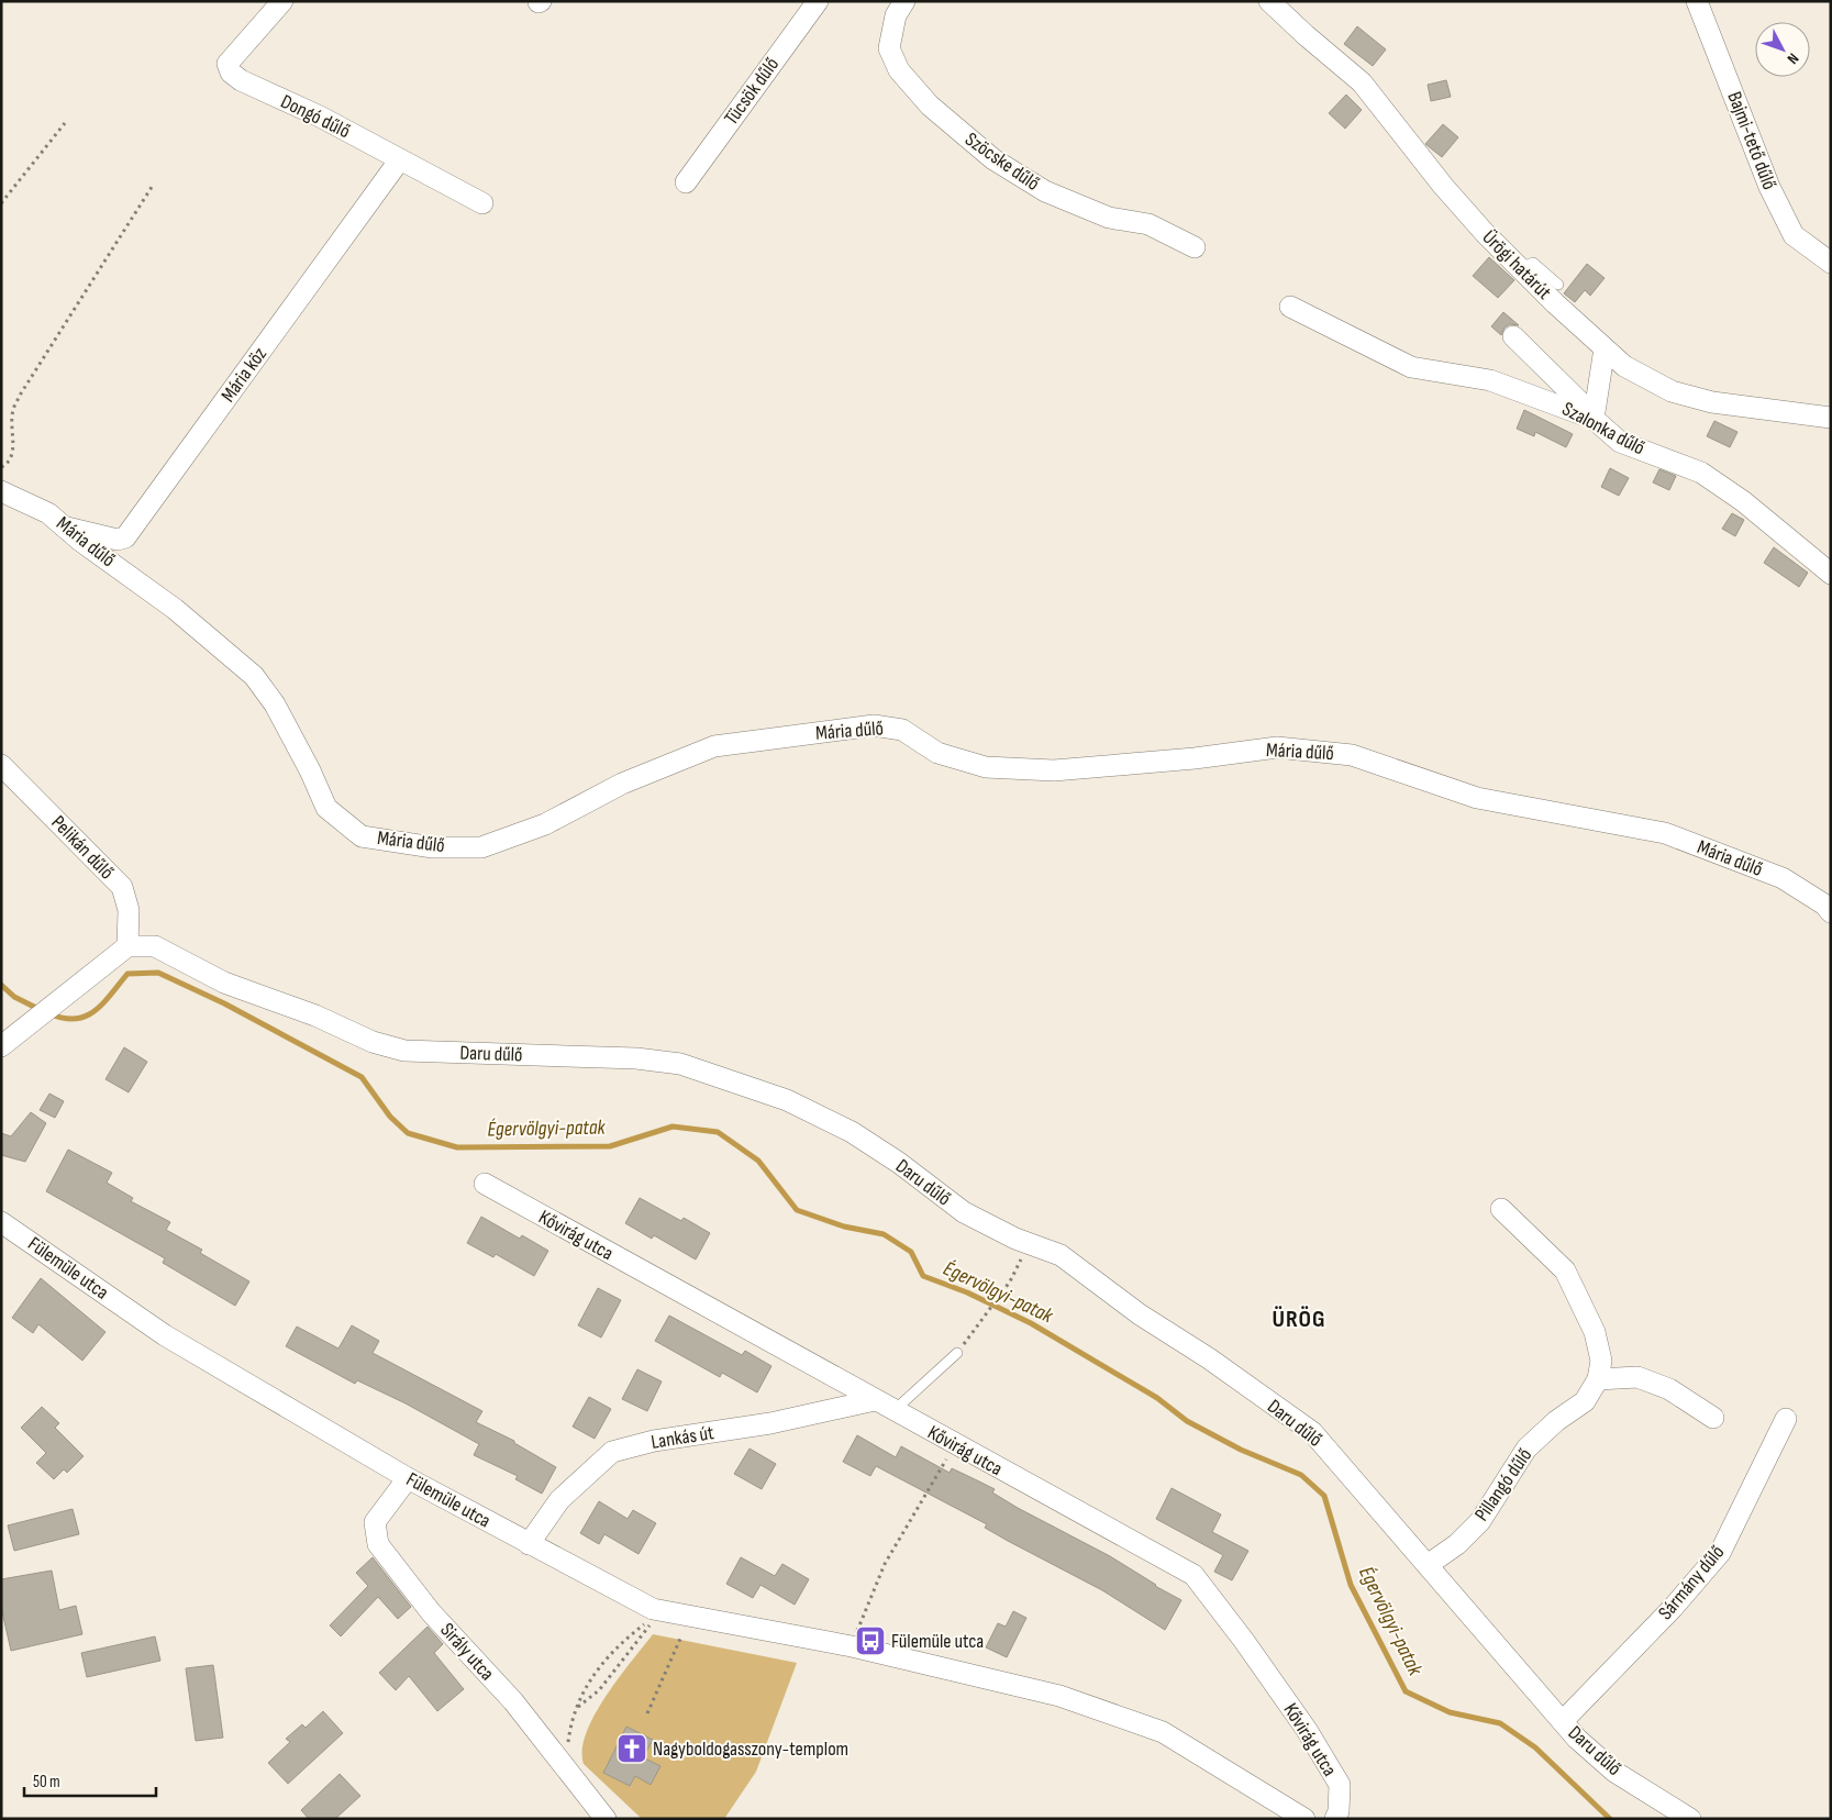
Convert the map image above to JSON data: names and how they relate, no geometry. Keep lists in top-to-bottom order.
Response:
{
  "streets": {
    "street": [
      "Tücsök dűlő",
      "Dongó dűlő",
      "Bajmi-tető dűlő",
      "Szöcske dűlő",
      "Ürögi határút",
      "Mária köz",
      "Szalonka dűlő",
      "Mária dűlő",
      "Pelikán dűlő",
      "Daru dűlő",
      "Kővirág utca",
      "Fülemüle utca",
      "Lankás út",
      "Pillangó dűlő",
      "Sármány dűlő",
      "Sirály utca"
    ]
  },
  "crossings": [
    ["Dongó dűlő", "Mária köz"],
    ["Mária köz", "Mária dűlő"],
    ["Pelikán dűlő", "Daru dűlő"],
    ["Daru dűlő", "Pillangó dűlő"],
    ["Daru dűlő", "Sármány dűlő"],
    ["Kővirág utca", "Lankás út"],
    ["Fülemüle utca", "Lankás út"],
    ["Fülemüle utca", "Sirály utca"]
  ],
  "districts": ["ÜRÖG"],
  "water": ["Égervölgyi-patak"],
  "places": {
    "bus stop": ["Fülemüle utca"],
    "church": ["Nagyboldogasszony-templom"]
  },
  "scale_bar": "50 m",
  "north": "bottom right"
}
